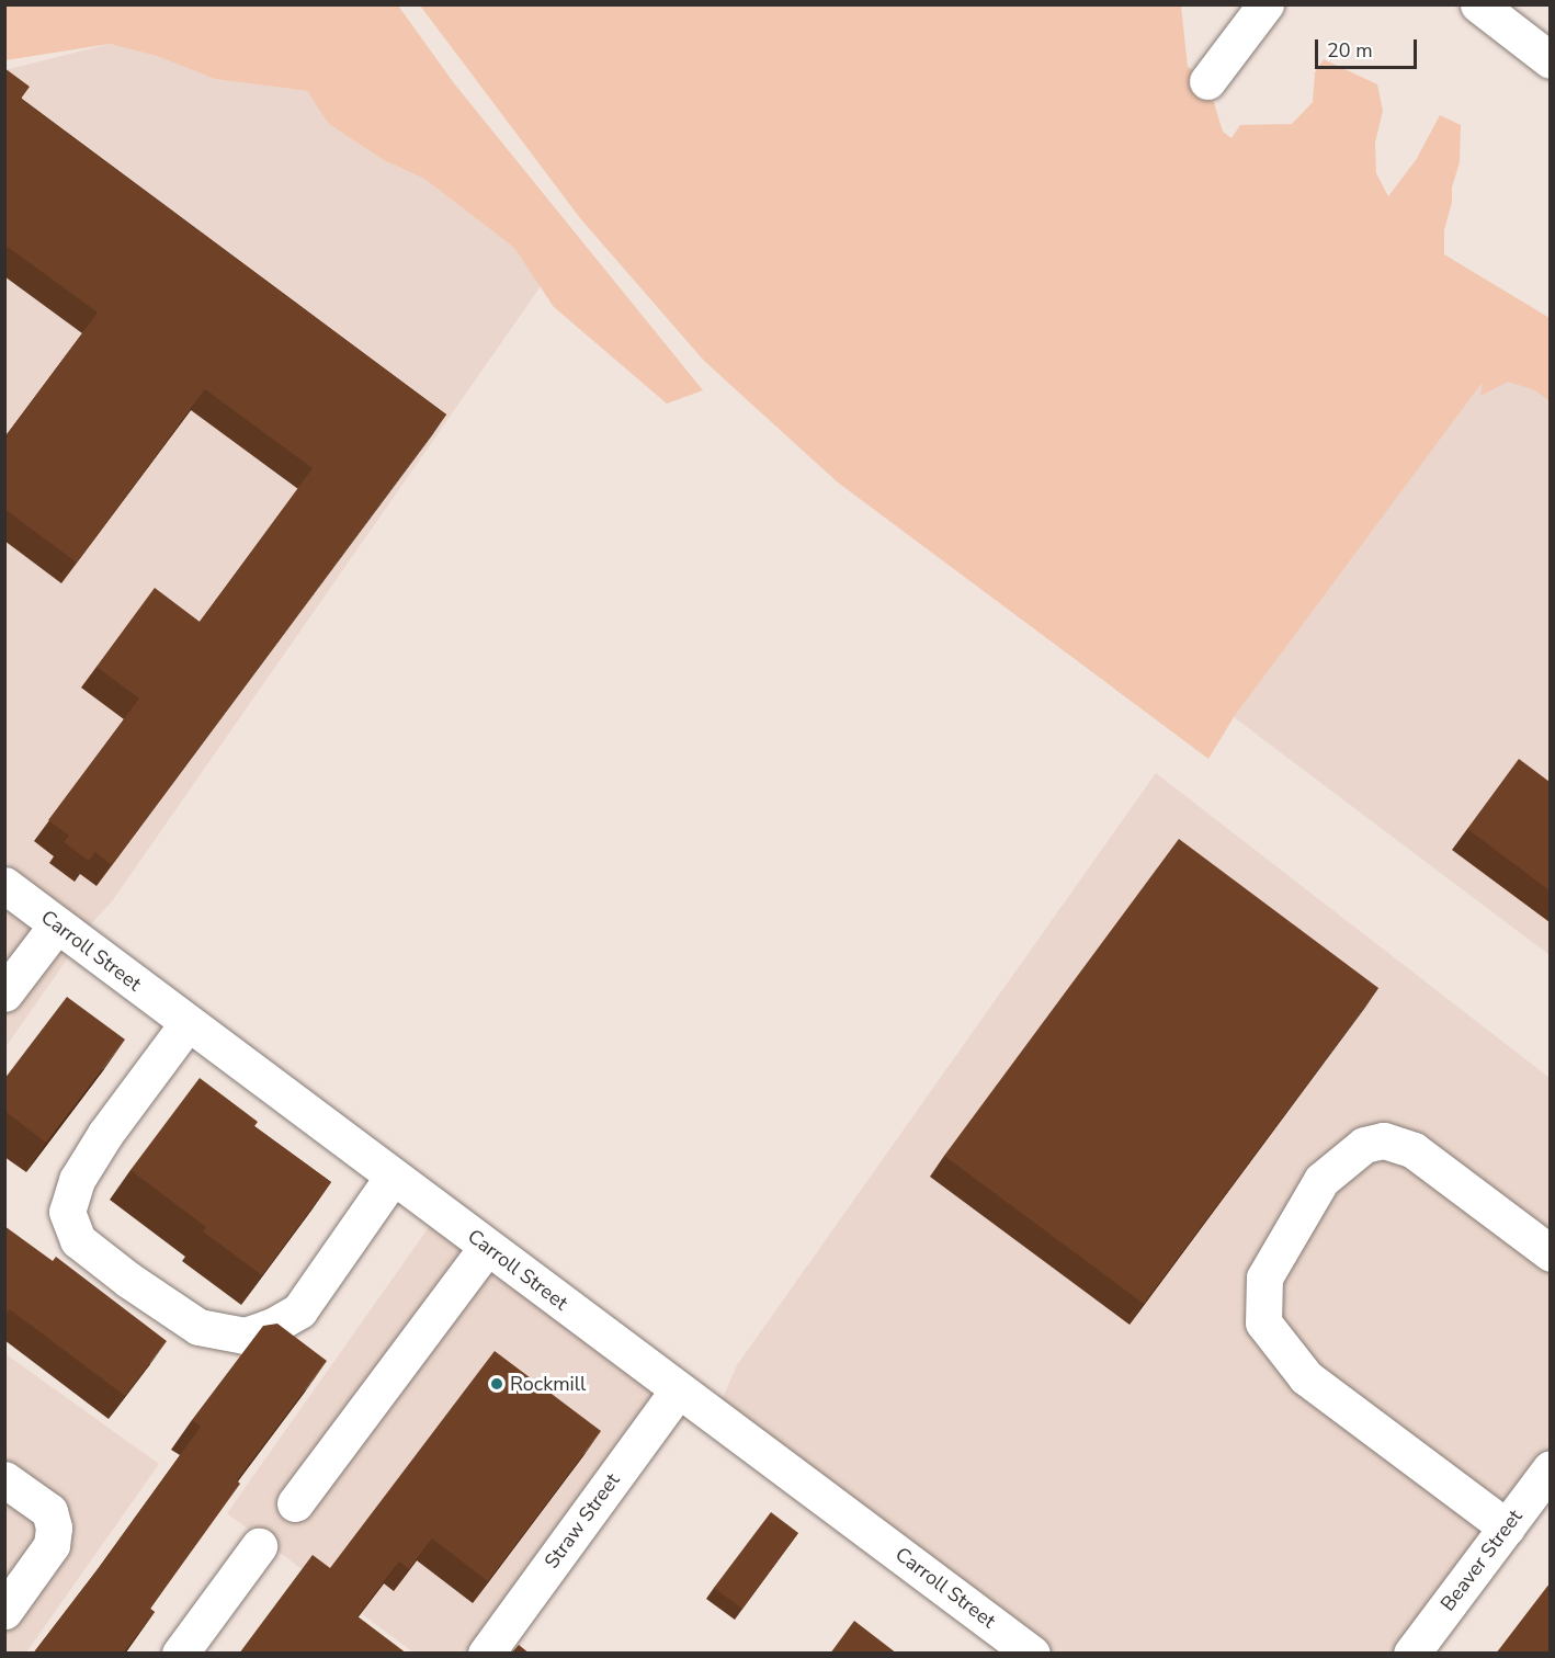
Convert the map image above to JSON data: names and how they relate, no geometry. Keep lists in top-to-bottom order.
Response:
{
  "streets": {
    "street": ["Carroll Street", "Straw Street", "Beaver Street"]
  },
  "crossings": [
    ["Carroll Street", "Straw Street"]
  ],
  "places": ["Rockmill"],
  "scale_bar": "20 m"
}
